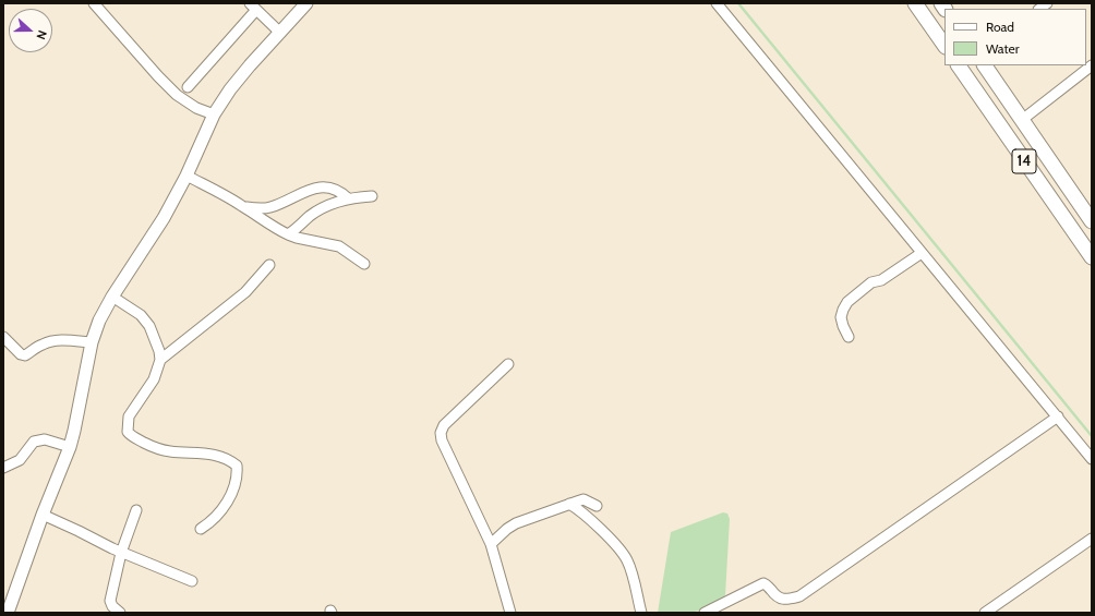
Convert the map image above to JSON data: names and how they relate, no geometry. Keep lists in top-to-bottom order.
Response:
{
  "streets": {
    "highway": ["14"]
  },
  "legend": ["Road", "Water"],
  "north": "right"
}
